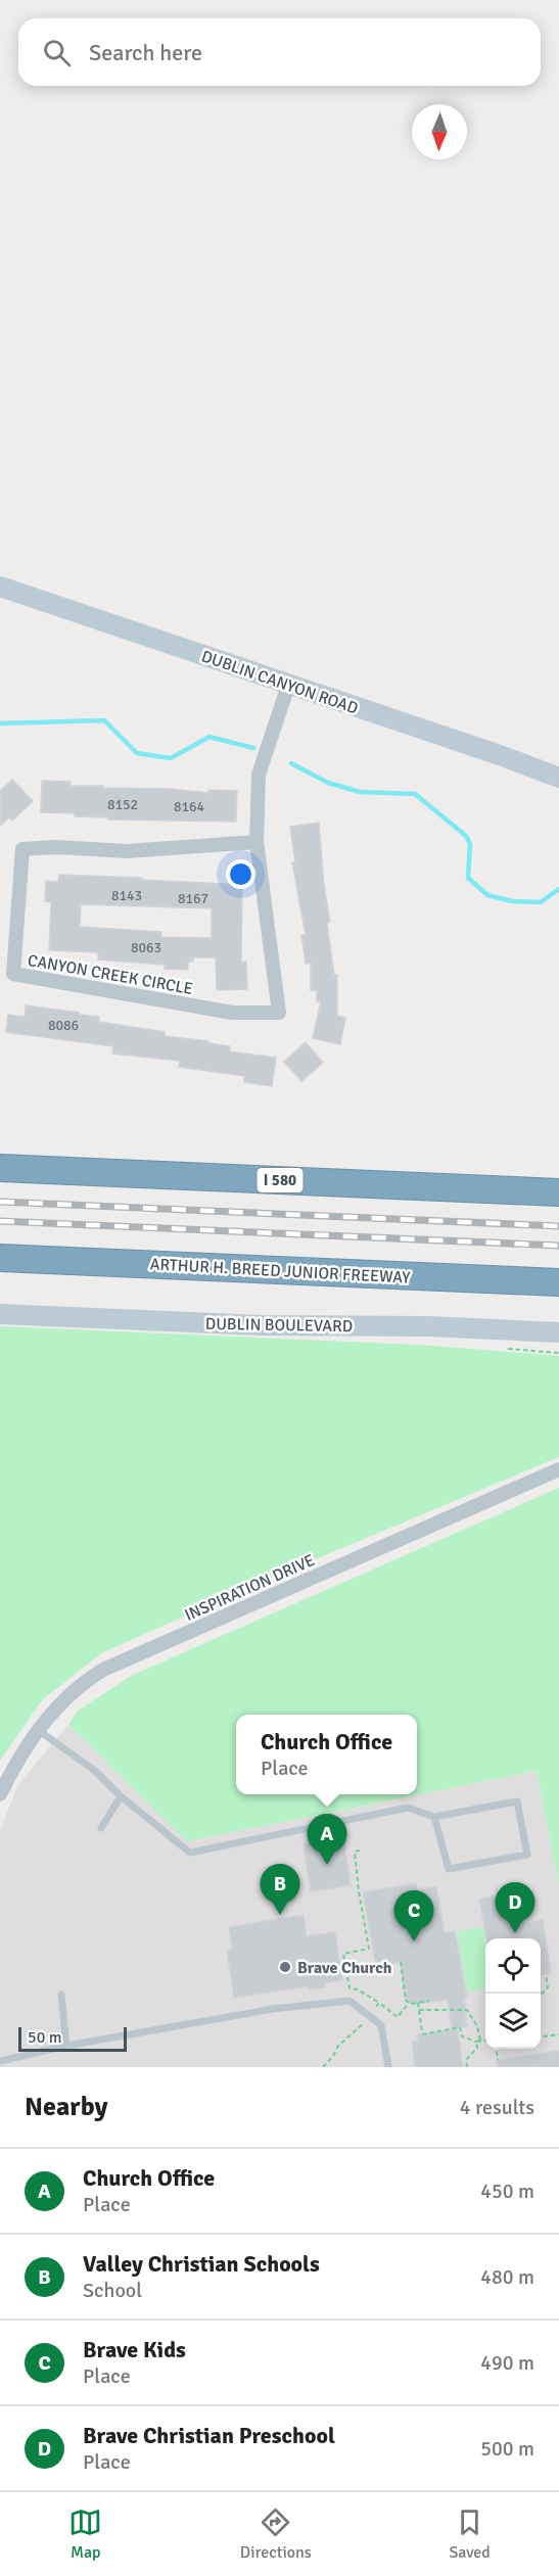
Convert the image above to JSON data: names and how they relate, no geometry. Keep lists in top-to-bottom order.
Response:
{
  "streets": {
    "highway": ["I 580", "ARTHUR H. BREED JUNIOR FREEWAY"],
    "main road": ["DUBLIN CANYON ROAD", "DUBLIN BOULEVARD"],
    "street": ["CANYON CREEK CIRCLE", "INSPIRATION DRIVE"]
  },
  "crossings": [
    ["DUBLIN CANYON ROAD", "CANYON CREEK CIRCLE"]
  ],
  "places": ["Brave Church"],
  "house_numbers": [
    "8152",
    "8164",
    "8143",
    "8167",
    "8063",
    "8086"
  ],
  "scale_bar": "50 m",
  "north": "bottom",
  "page": {
    "search": "Search here",
    "popup": ["Church Office", "Place"],
    "pins": [
      "A",
      "B",
      "D",
      "C"
    ],
    "scale": "50 m",
    "heading": ["Nearby", "4 results"],
    "list": [
      {
        "mark": "A",
        "name": "Church Office",
        "note": "Place",
        "value": "450 m"
      },
      {
        "mark": "B",
        "name": "Valley Christian Schools",
        "note": "School",
        "value": "480 m"
      },
      {
        "mark": "C",
        "name": "Brave Kids",
        "note": "Place",
        "value": "490 m"
      },
      {
        "mark": "D",
        "name": "Brave Christian Preschool",
        "note": "Place",
        "value": "500 m"
      }
    ],
    "nav": ["Map", "Directions", "Saved"]
  }
}
